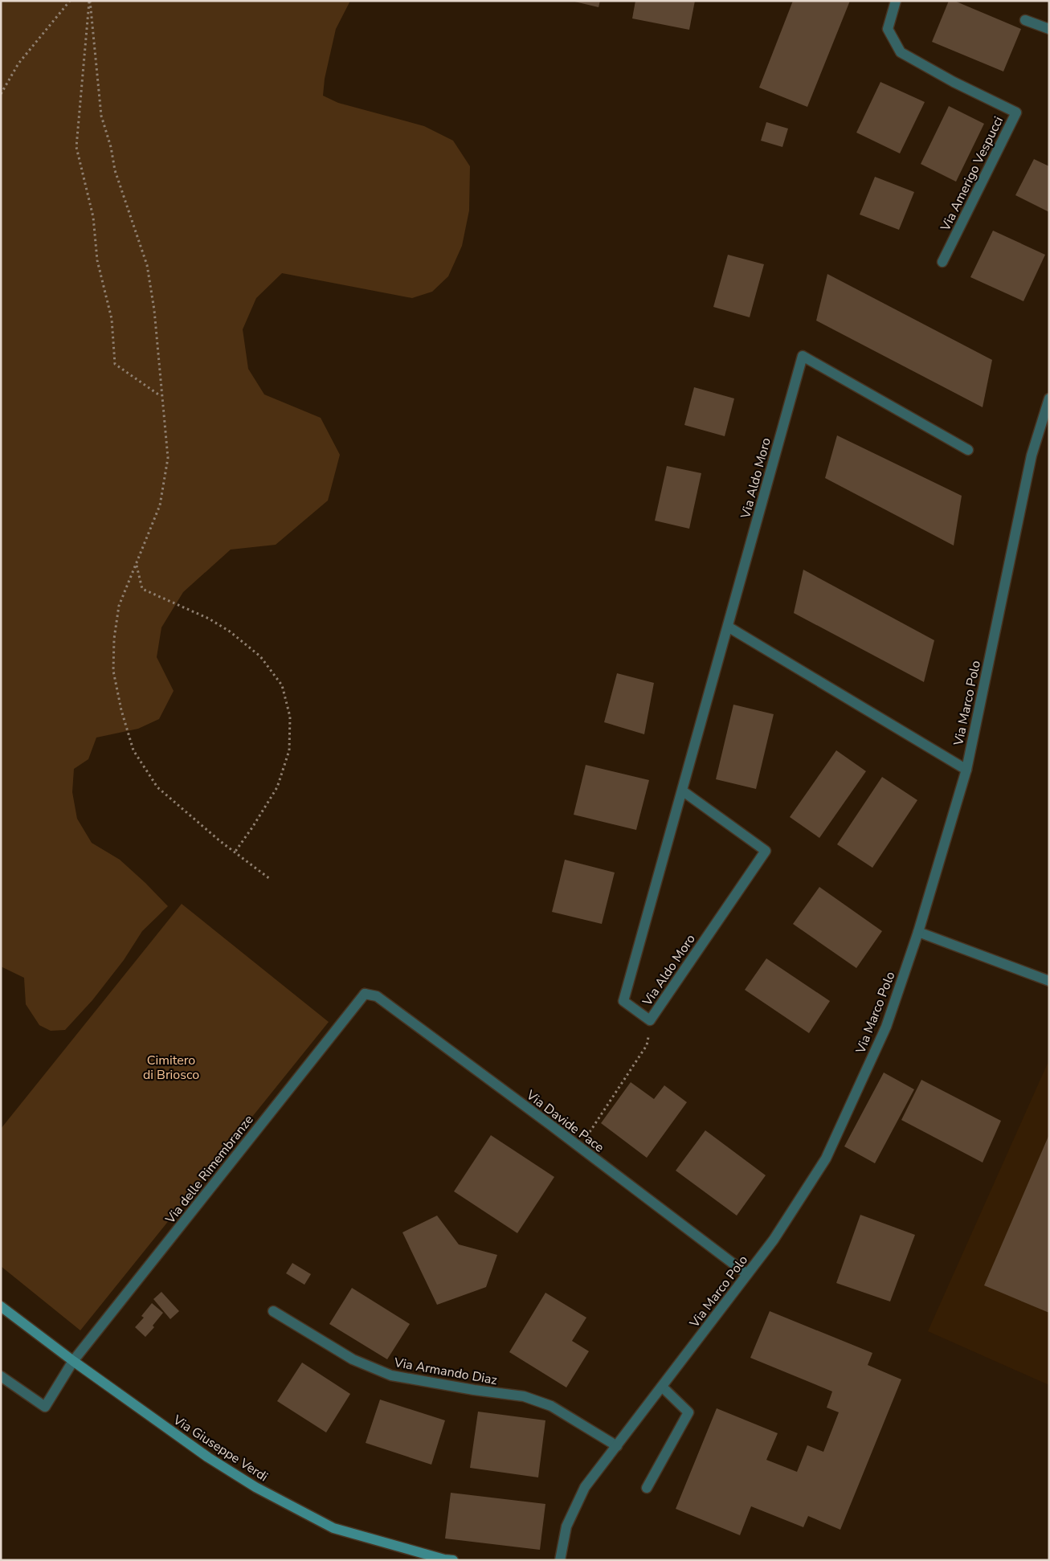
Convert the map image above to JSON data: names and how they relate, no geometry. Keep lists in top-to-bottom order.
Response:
{
  "streets": {
    "street": [
      "Via Amerigo Vespucci",
      "Via Aldo Moro",
      "Via Marco Polo",
      "Via Davide Pace",
      "Via delle Rimembranze",
      "Via Armando Diaz",
      "Via Giuseppe Verdi"
    ]
  },
  "crossings": [
    ["Via Marco Polo", "Via Davide Pace"],
    ["Via Marco Polo", "Via Armando Diaz"],
    ["Via Davide Pace", "Via delle Rimembranze"],
    ["Via delle Rimembranze", "Via Giuseppe Verdi"]
  ],
  "parks": ["Cimitero di Briosco"]
}
